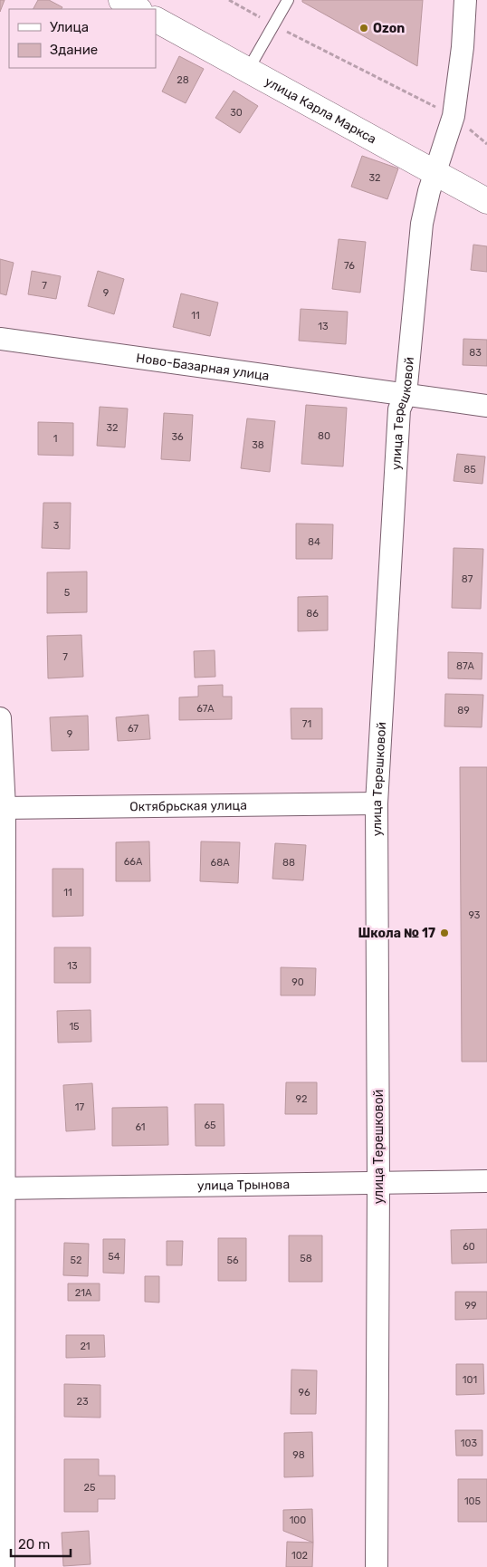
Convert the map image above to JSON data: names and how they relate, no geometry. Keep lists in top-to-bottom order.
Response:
{
  "streets": {
    "street": [
      "улица Карла Маркса",
      "Ново-Базарная улица",
      "улица Терешковой",
      "Октябрьская улица",
      "улица Трынова"
    ]
  },
  "crossings": [
    ["улица Карла Маркса", "улица Терешковой"],
    ["Ново-Базарная улица", "улица Терешковой"],
    ["улица Терешковой", "Октябрьская улица"],
    ["улица Терешковой", "улица Трынова"]
  ],
  "places": ["Ozon", "Школа № 17"],
  "house_numbers": [
    "28",
    "30",
    "32",
    "76",
    "7",
    "9",
    "11",
    "13",
    "83",
    "32",
    "80",
    "36",
    "1",
    "38",
    "85",
    "3",
    "84",
    "87",
    "5",
    "86",
    "7",
    "87А",
    "67А",
    "89",
    "71",
    "67",
    "9",
    "66А",
    "68А",
    "88",
    "11",
    "93",
    "13",
    "90",
    "15",
    "92",
    "17",
    "65",
    "61",
    "60",
    "54",
    "58",
    "52",
    "56",
    "21А",
    "99",
    "21",
    "101",
    "96",
    "23",
    "103",
    "98",
    "25",
    "105",
    "100",
    "102"
  ],
  "legend": ["Улица", "Здание"],
  "scale_bar": "20 m"
}
